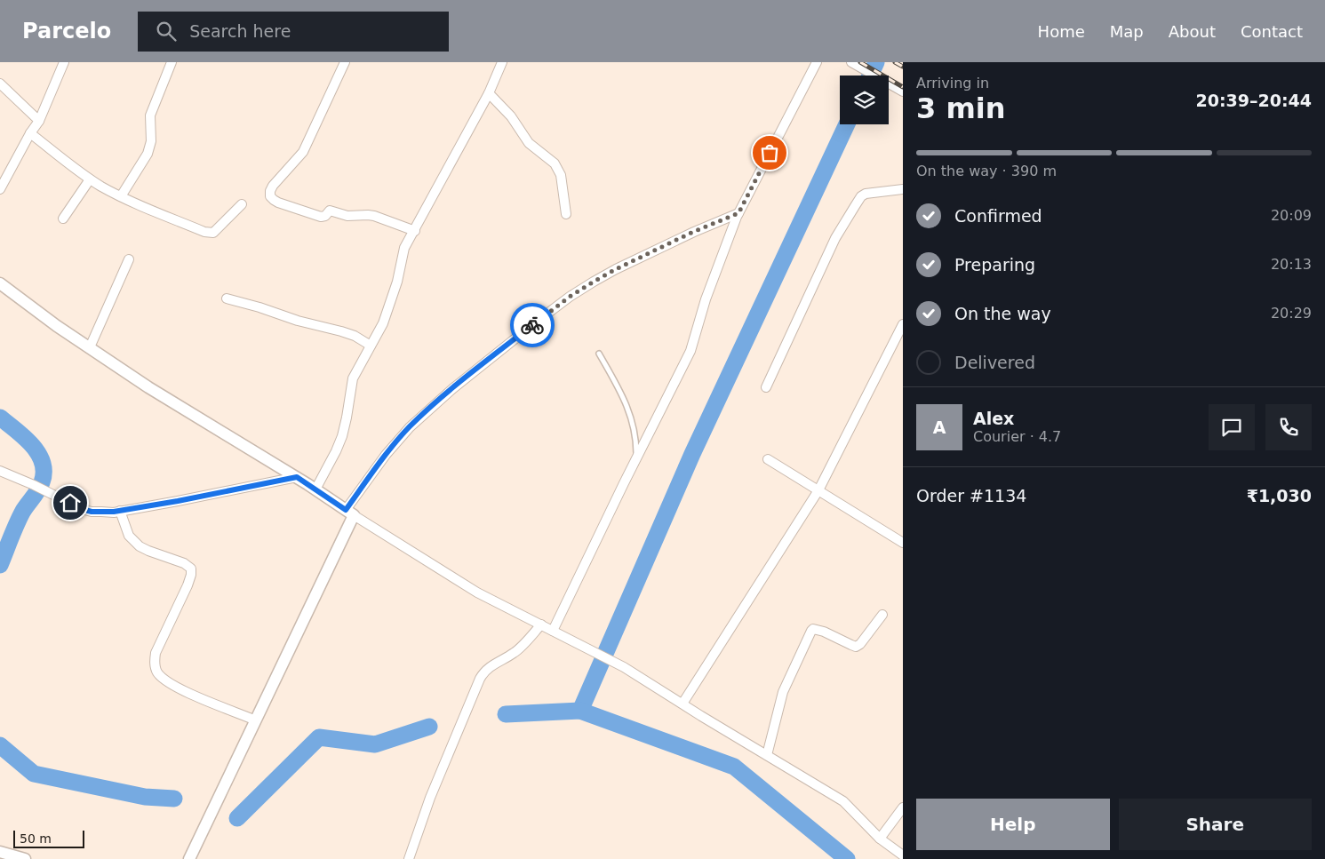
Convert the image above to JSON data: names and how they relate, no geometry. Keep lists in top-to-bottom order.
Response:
{
  "scale_bar": "50 m",
  "page": {
    "header": "Parcelo",
    "search": "Search here",
    "nav": [
      "Home",
      "Map",
      "About",
      "Contact"
    ],
    "heading": ["3 min", "Arriving in", "20:39–20:44"],
    "panel": [
      "Alex",
      "Courier · 4.7",
      "Order #1134",
      "₹1,030"
    ],
    "bar": "On the way · 390 m",
    "list": [
      ["Confirmed", "20:09"],
      ["Preparing", "20:13"],
      ["On the way", "20:29"],
      "Delivered"
    ],
    "round": "A",
    "buttons": ["Help", "Share"],
    "scale": "50 m"
  }
}
